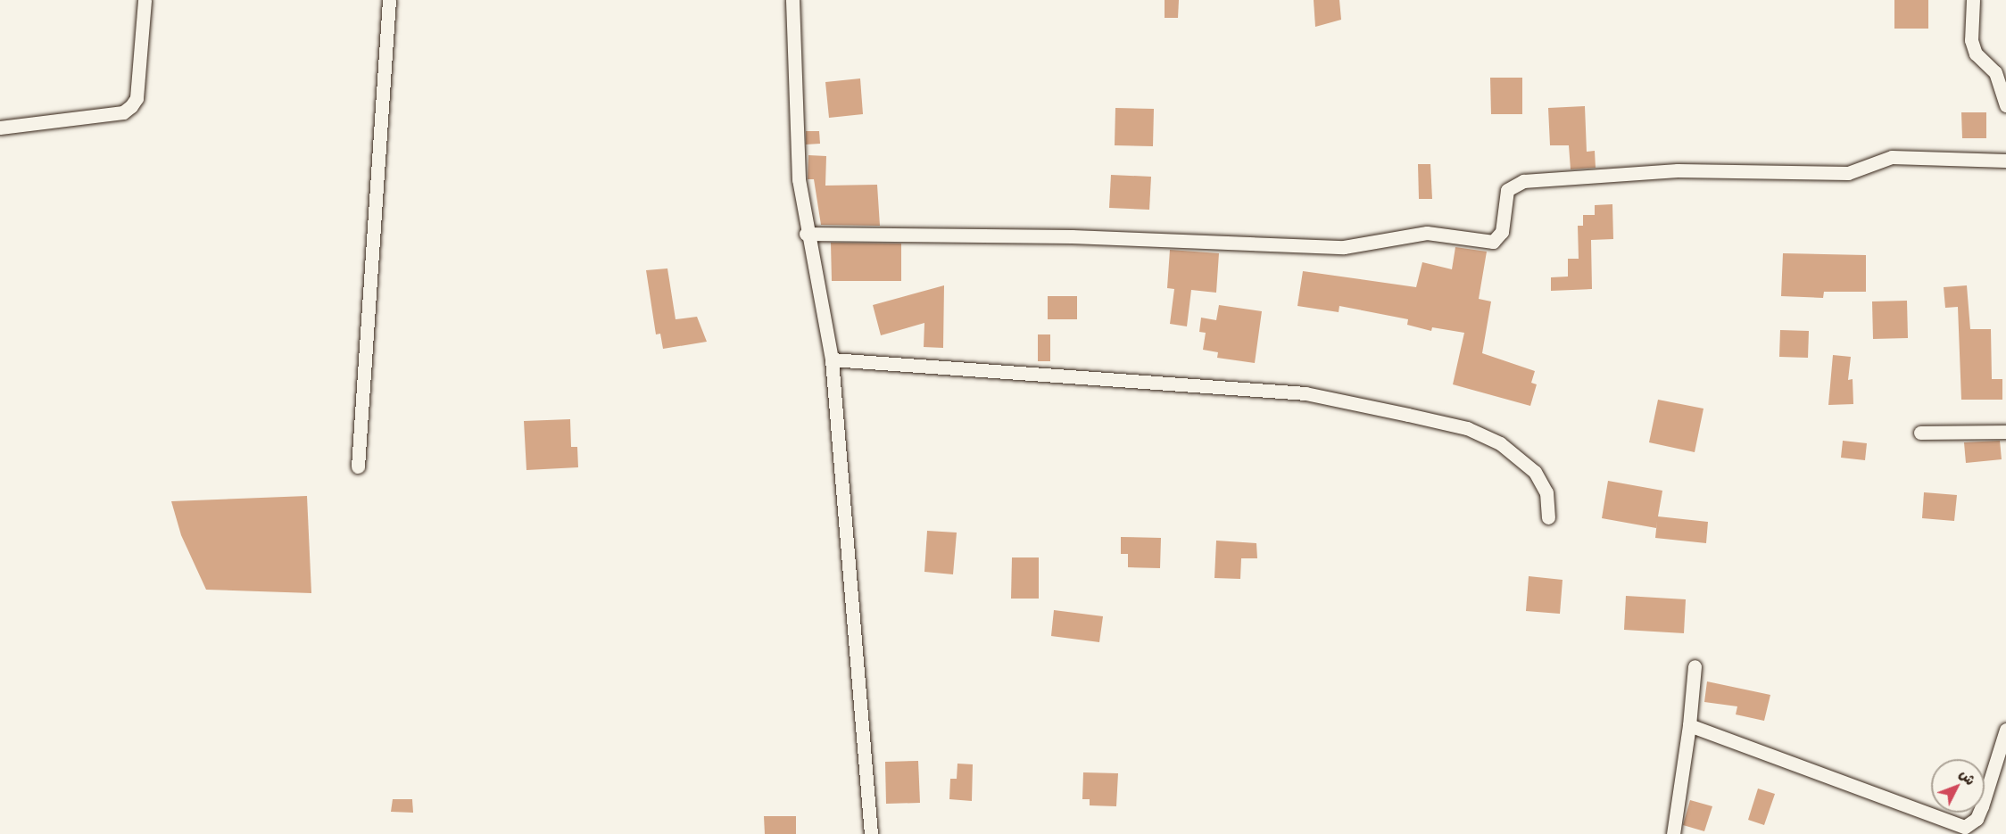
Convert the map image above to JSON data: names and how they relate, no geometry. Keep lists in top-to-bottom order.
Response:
{
  "north": "top right"
}
